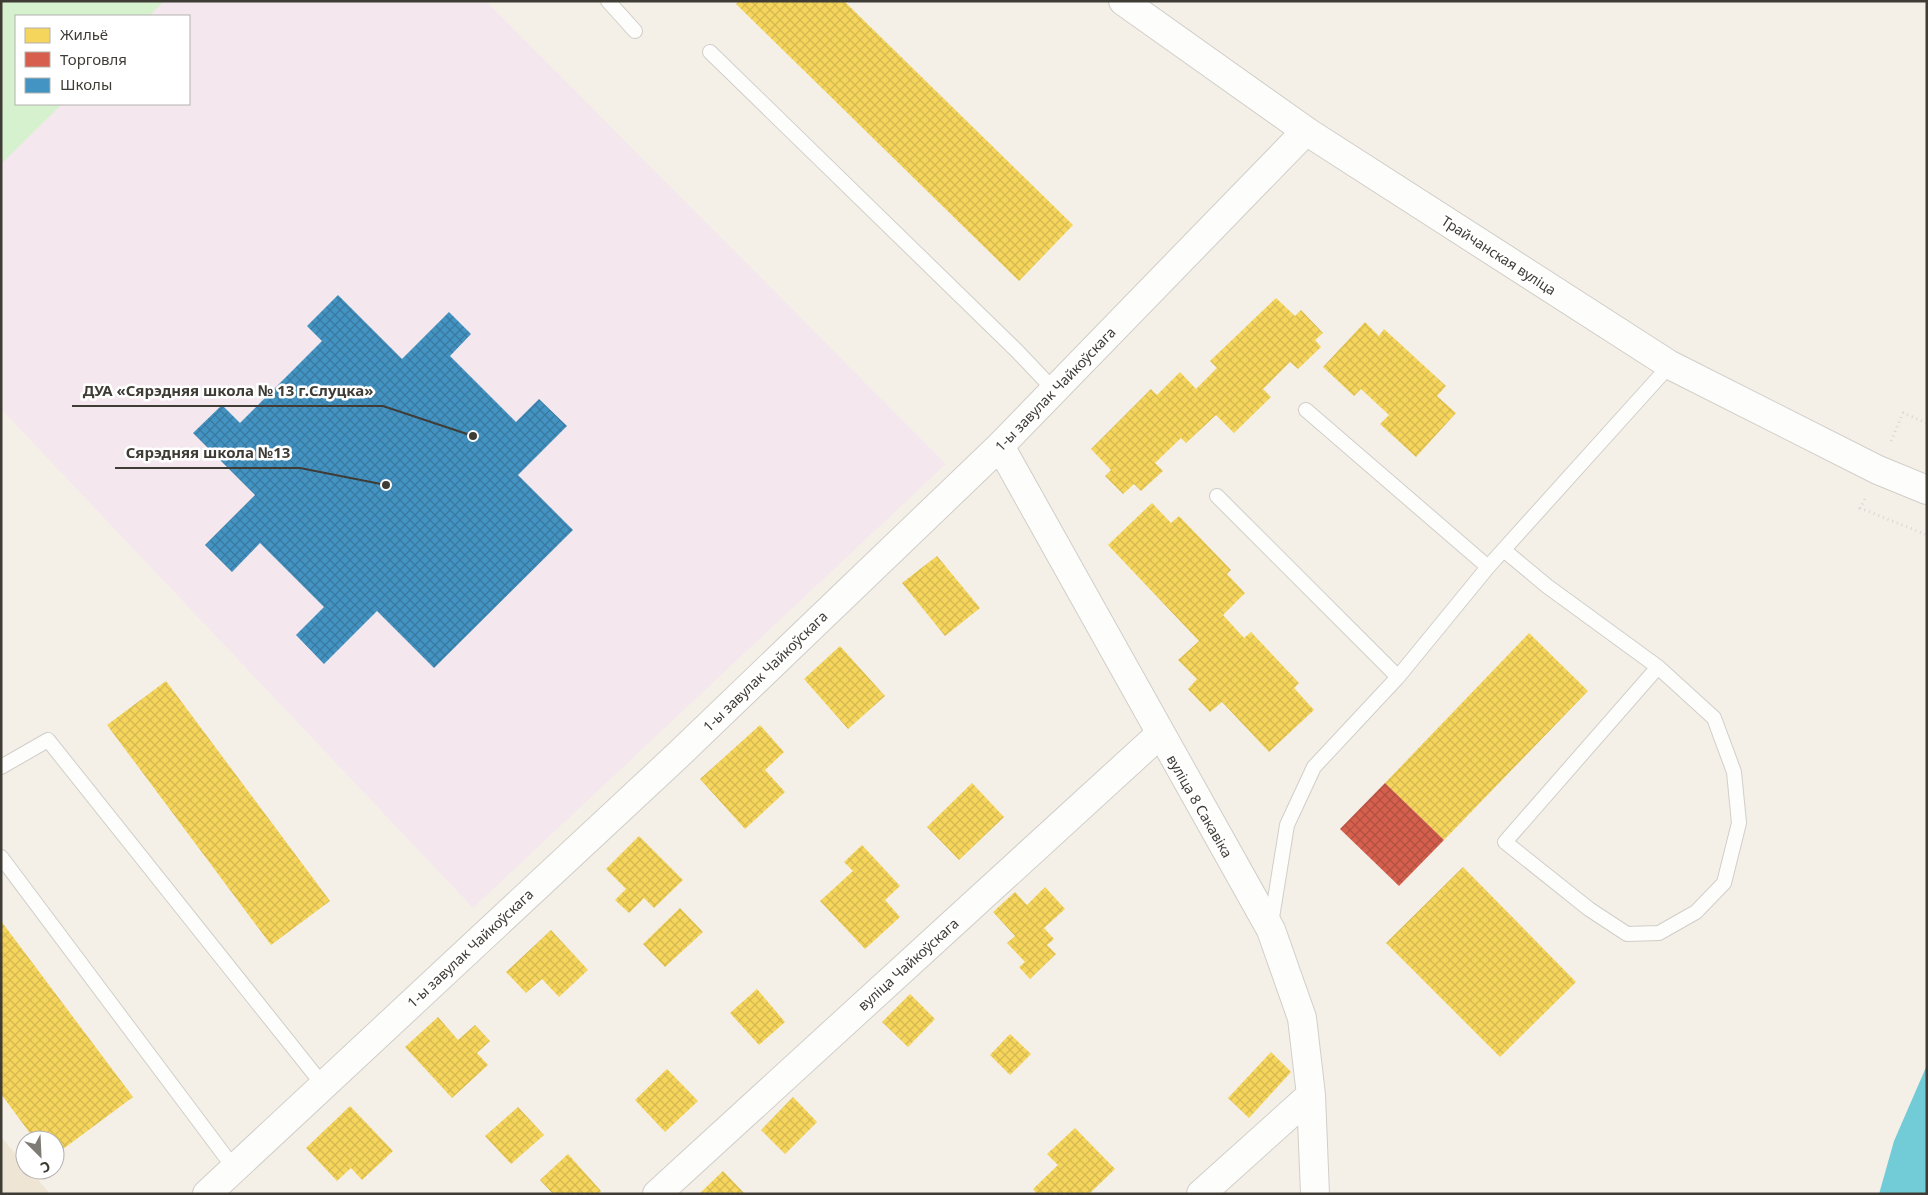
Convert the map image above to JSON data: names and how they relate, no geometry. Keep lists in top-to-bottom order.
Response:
{
  "streets": {
    "street": [
      "Трайчанская вуліца",
      "1-ы завулак Чайкоўскага",
      "вуліца 8 Сакавіка",
      "вуліца Чайкоўскага"
    ]
  },
  "crossings": [
    ["Трайчанская вуліца", "1-ы завулак Чайкоўскага"],
    ["1-ы завулак Чайкоўскага", "вуліца 8 Сакавіка"],
    ["вуліца 8 Сакавіка", "вуліца Чайкоўскага"]
  ],
  "places": ["ДУА «Сярэдняя школа № 13 г.Слуцка»", "Сярэдняя школа №13"],
  "legend": ["Жильё", "Торговля", "Школы"],
  "north": "bottom right"
}
